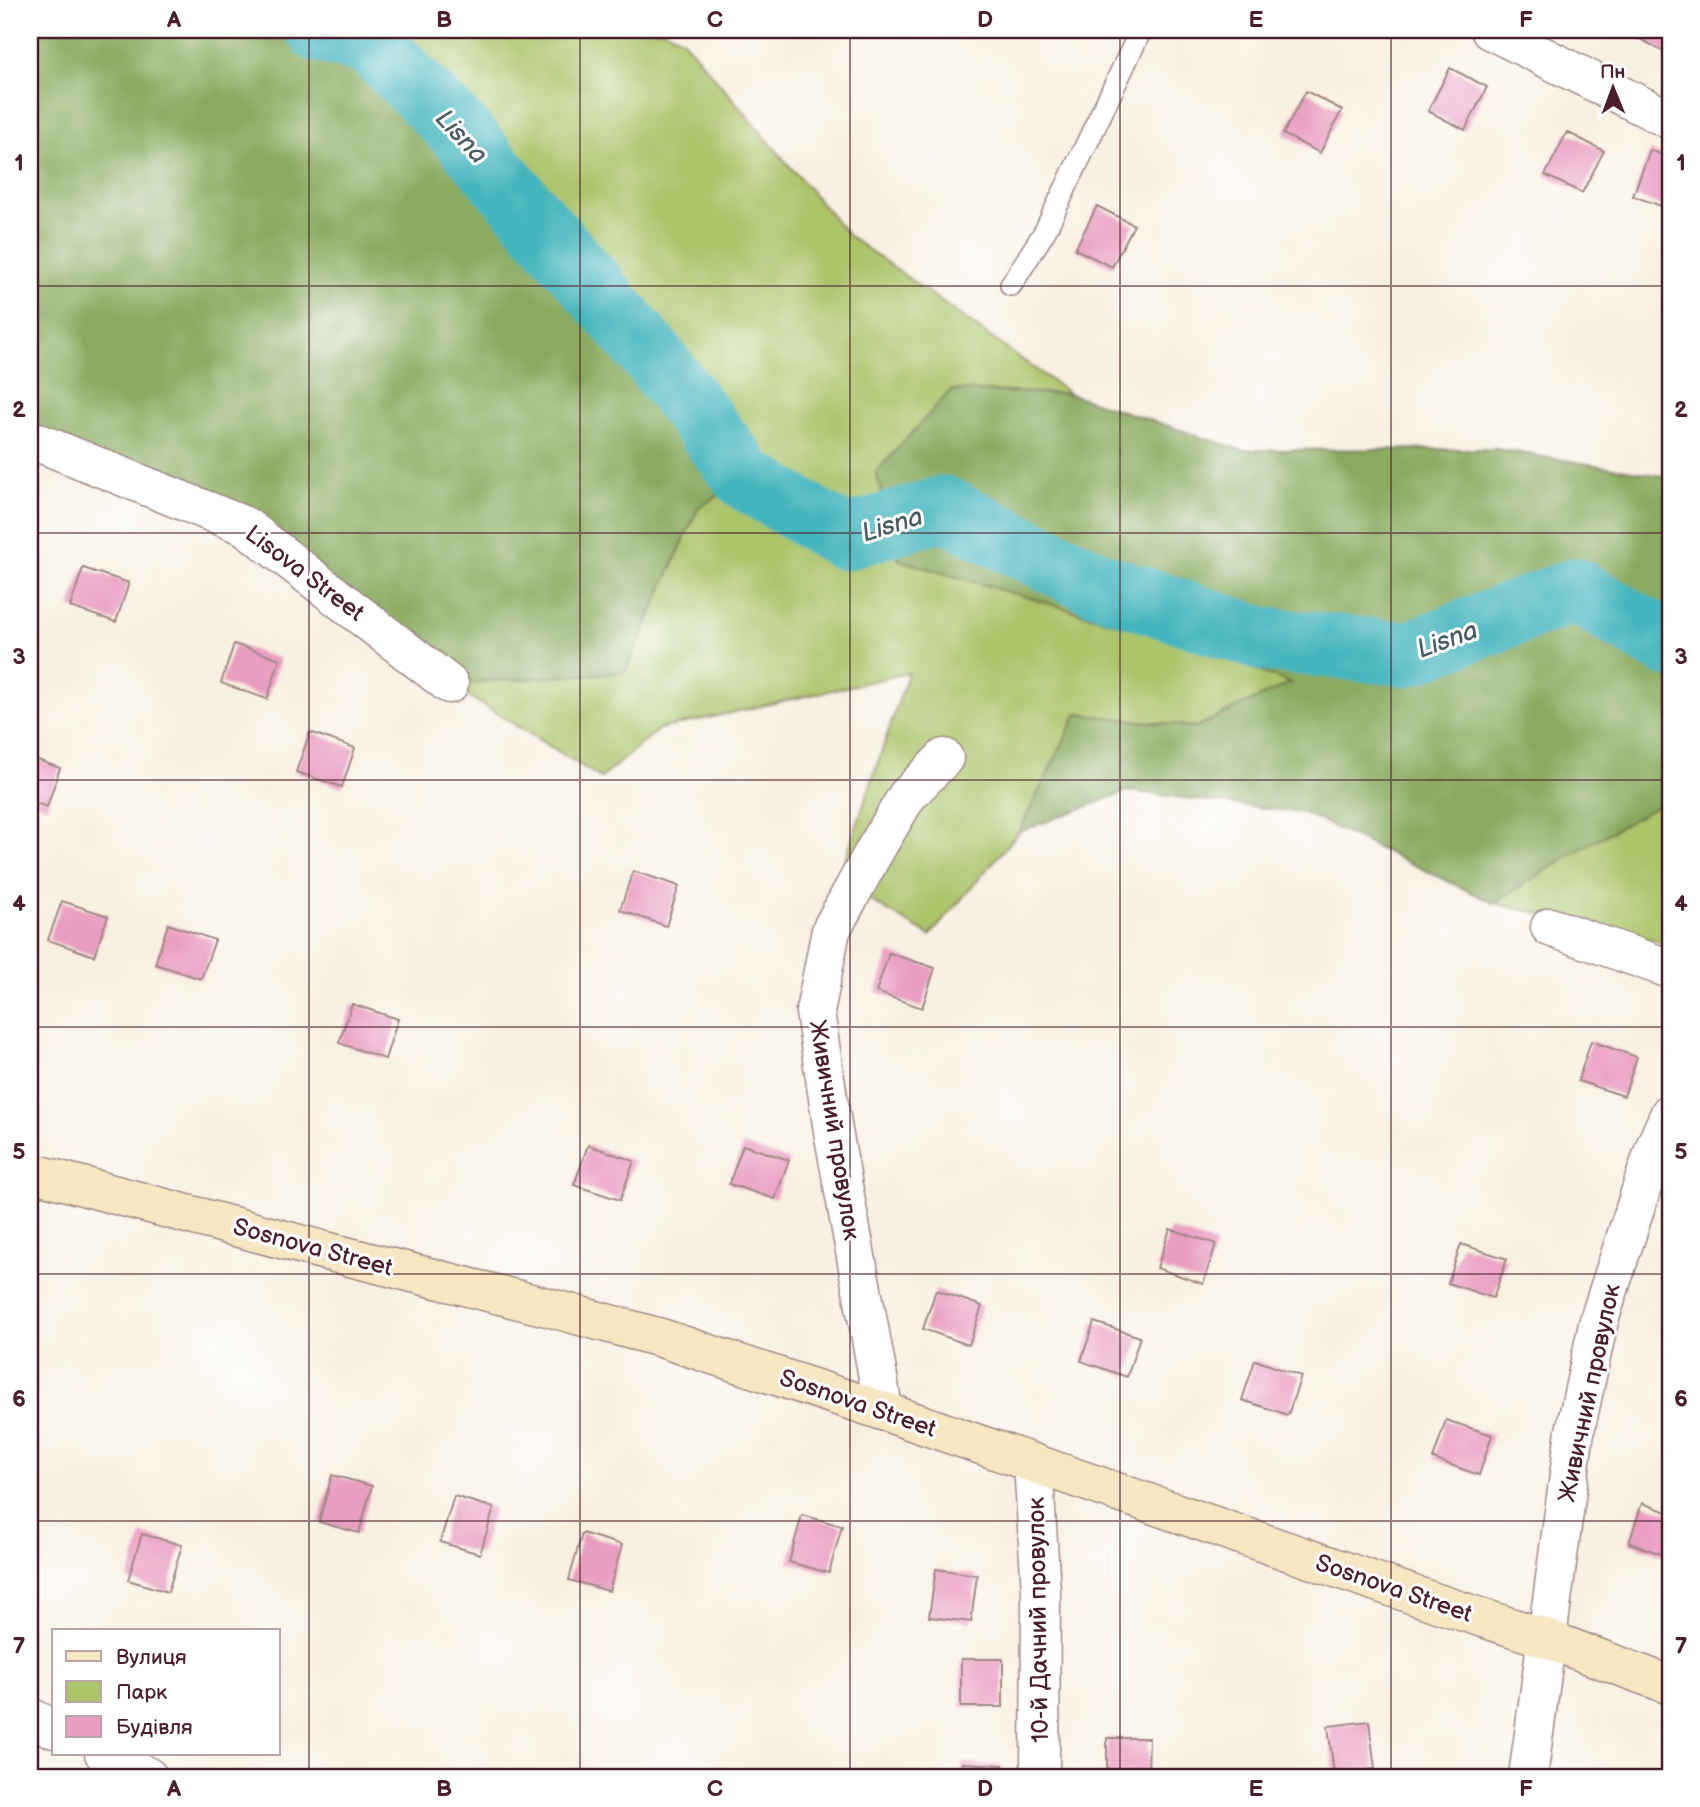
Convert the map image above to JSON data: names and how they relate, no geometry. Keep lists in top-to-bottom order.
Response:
{
  "streets": {
    "street": [
      "Lisova Street",
      "Живичний провулок",
      "Sosnova Street",
      "10-й Дачний провулок"
    ]
  },
  "crossings": [
    ["Живичний провулок", "Sosnova Street"],
    ["Sosnova Street", "10-й Дачний провулок"]
  ],
  "water": ["Lisna"],
  "legend": ["Вулиця", "Парк", "Будівля"],
  "north": "top",
  "grid": {
    "columns": [
      "A",
      "B",
      "C",
      "D",
      "E",
      "F"
    ],
    "rows": [
      "1",
      "2",
      "3",
      "4",
      "5",
      "6",
      "7"
    ]
  }
}
